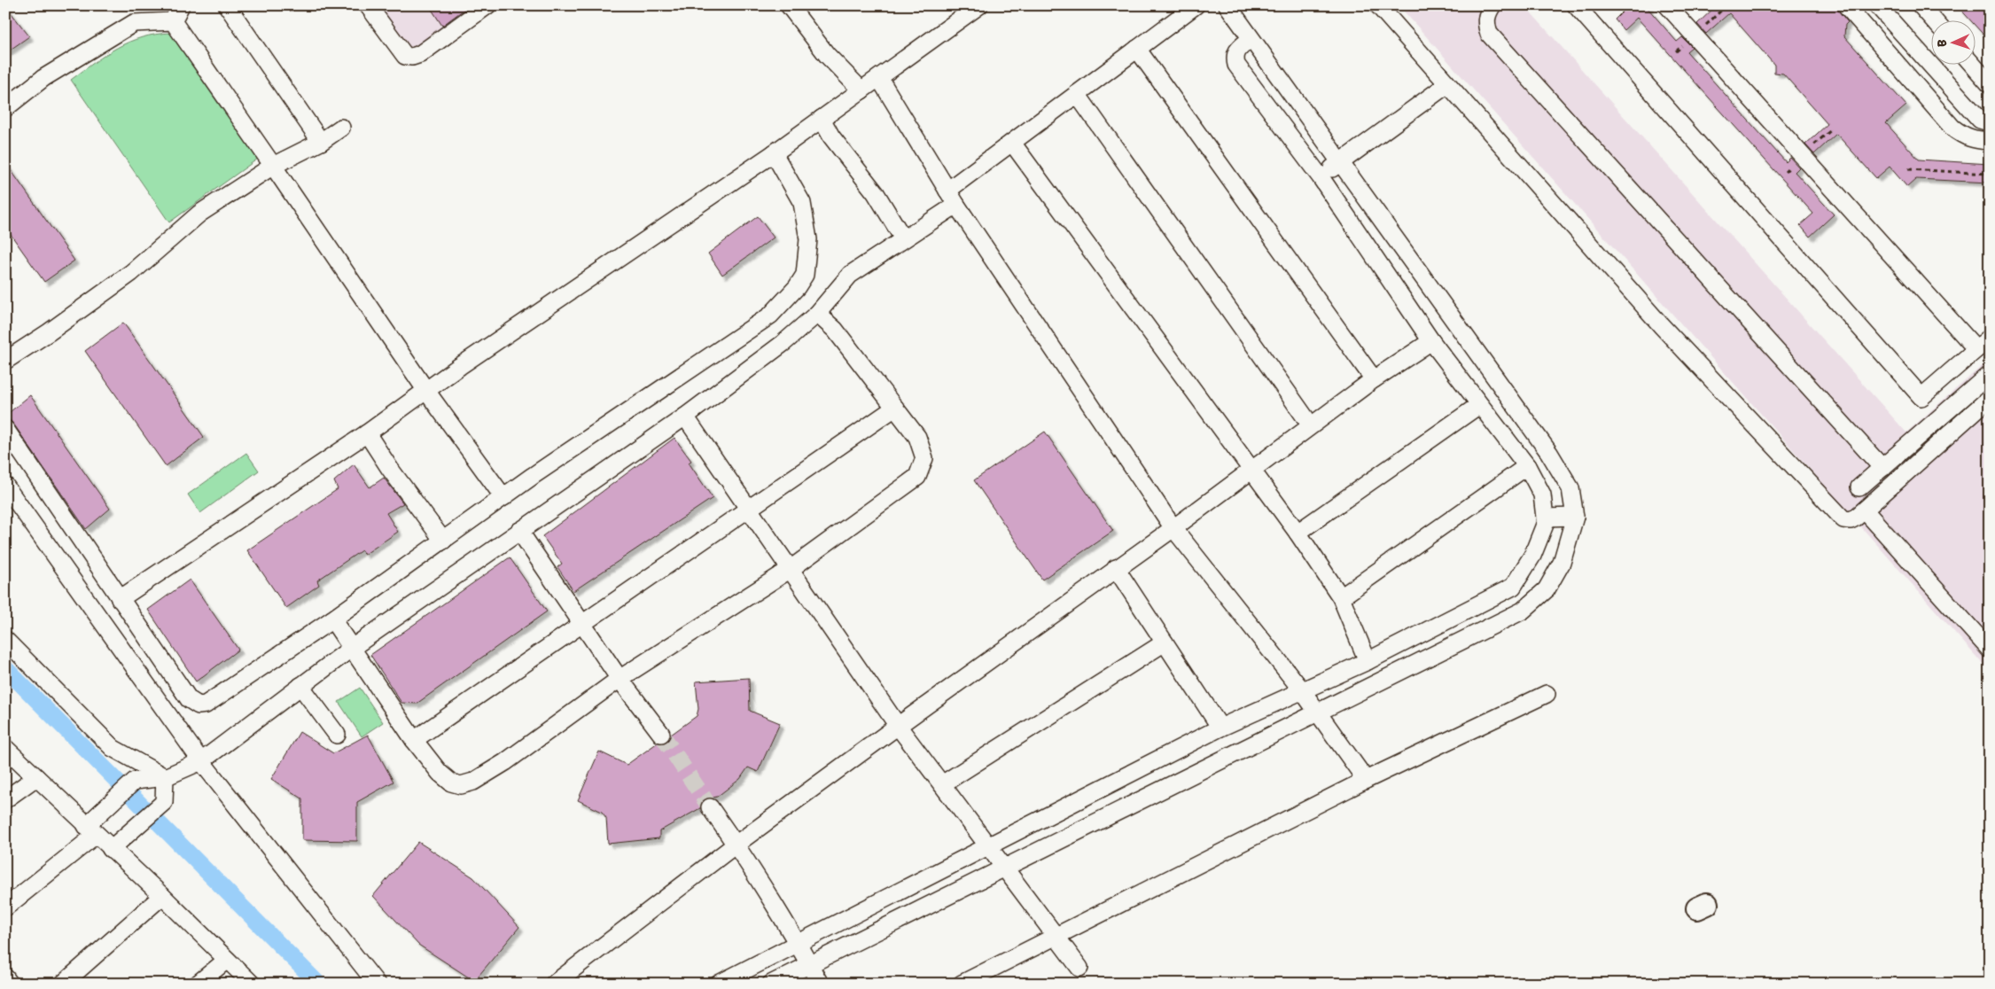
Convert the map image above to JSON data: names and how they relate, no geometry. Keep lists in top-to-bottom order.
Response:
{
  "north": "left"
}
